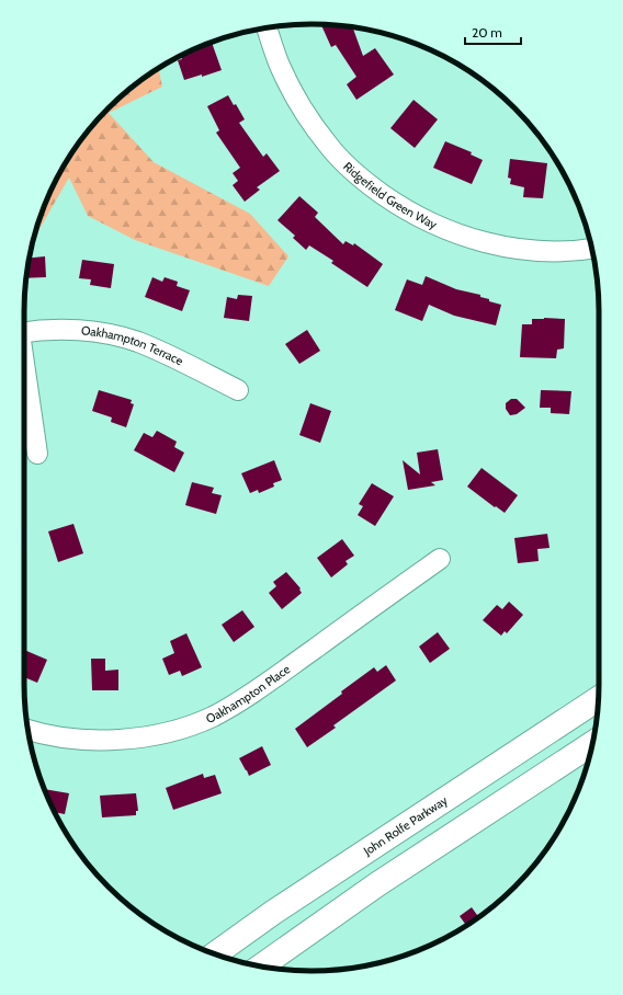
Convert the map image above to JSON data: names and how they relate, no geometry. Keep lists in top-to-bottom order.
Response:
{
  "streets": {
    "main road": ["John Rolfe Parkway"],
    "street": ["Ridgefield Green Way", "Oakhampton Terrace", "Oakhampton Place"]
  },
  "scale_bar": "20 m"
}
